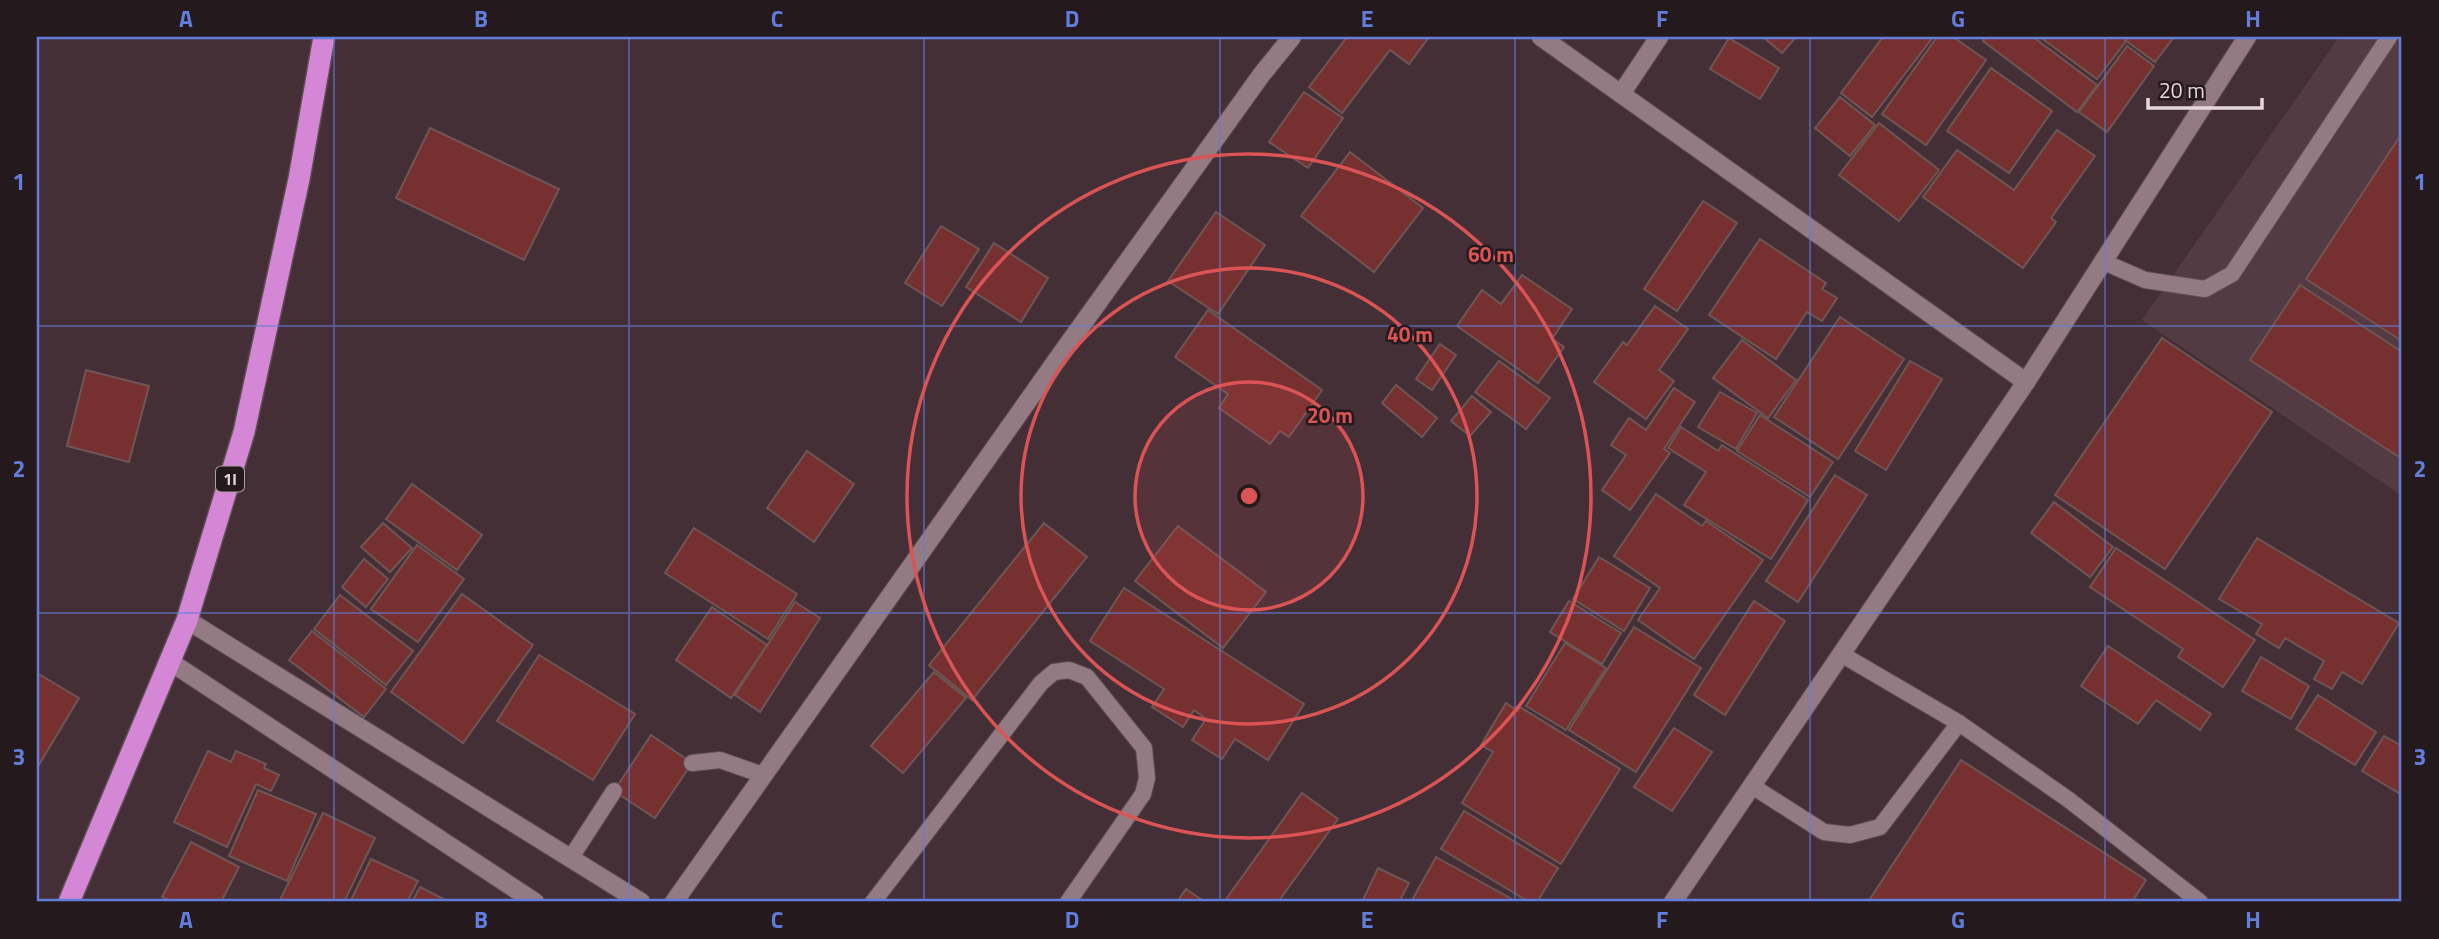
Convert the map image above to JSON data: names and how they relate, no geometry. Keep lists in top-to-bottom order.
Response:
{
  "streets": {
    "highway": ["1I"]
  },
  "scale_bar": "20 m",
  "grid": {
    "columns": [
      "A",
      "B",
      "C",
      "D",
      "E",
      "F",
      "G",
      "H"
    ],
    "rows": ["1", "2", "3"]
  },
  "rings": ["60 m", "40 m", "20 m"]
}
